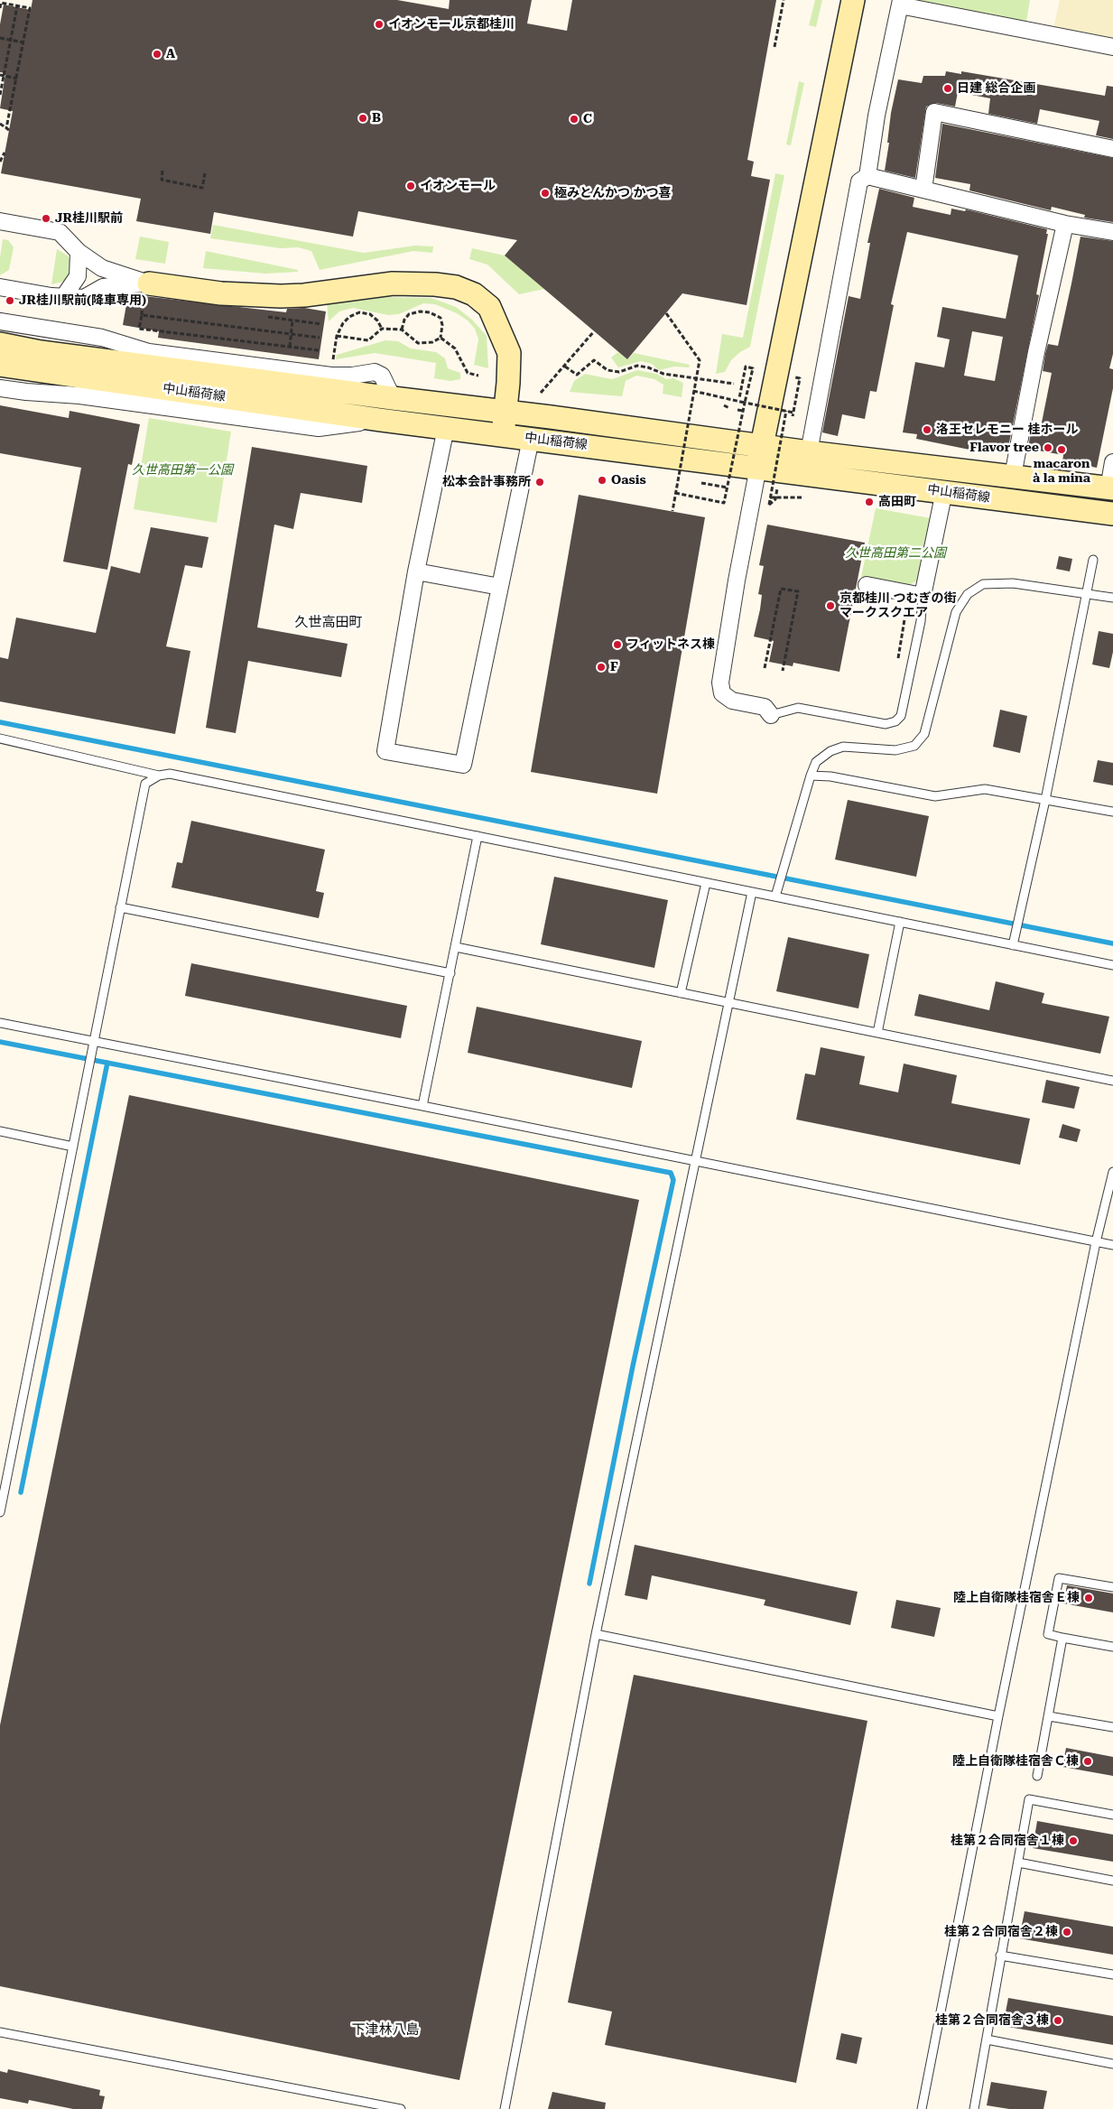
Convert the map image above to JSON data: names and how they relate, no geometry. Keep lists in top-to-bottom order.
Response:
{
  "streets": {
    "main road": ["中山稲荷線"]
  },
  "districts": ["久世高田町", "下津林八島"],
  "parks": ["久世高田第一公園", "久世高田第二公園"],
  "places": [
    "イオンモール京都桂川",
    "A",
    "日建 総合企画",
    "B",
    "C",
    "イオンモール",
    "極みとんかつ かつ喜",
    "JR桂川駅前",
    "JR桂川駅前(降車専用)",
    "洛王セレモニー 桂ホール",
    "Flavor tree",
    "macaron à la mina",
    "Oasis",
    "松本会計事務所",
    "高田町",
    "京都桂川 つむぎの街 マークスクエア",
    "フィットネス棟",
    "F",
    "陸上自衛隊桂宿舎Ｅ棟",
    "陸上自衛隊桂宿舎Ｃ棟",
    "桂第２合同宿舎１棟",
    "桂第２合同宿舎２棟",
    "桂第２合同宿舎３棟"
  ]
}
